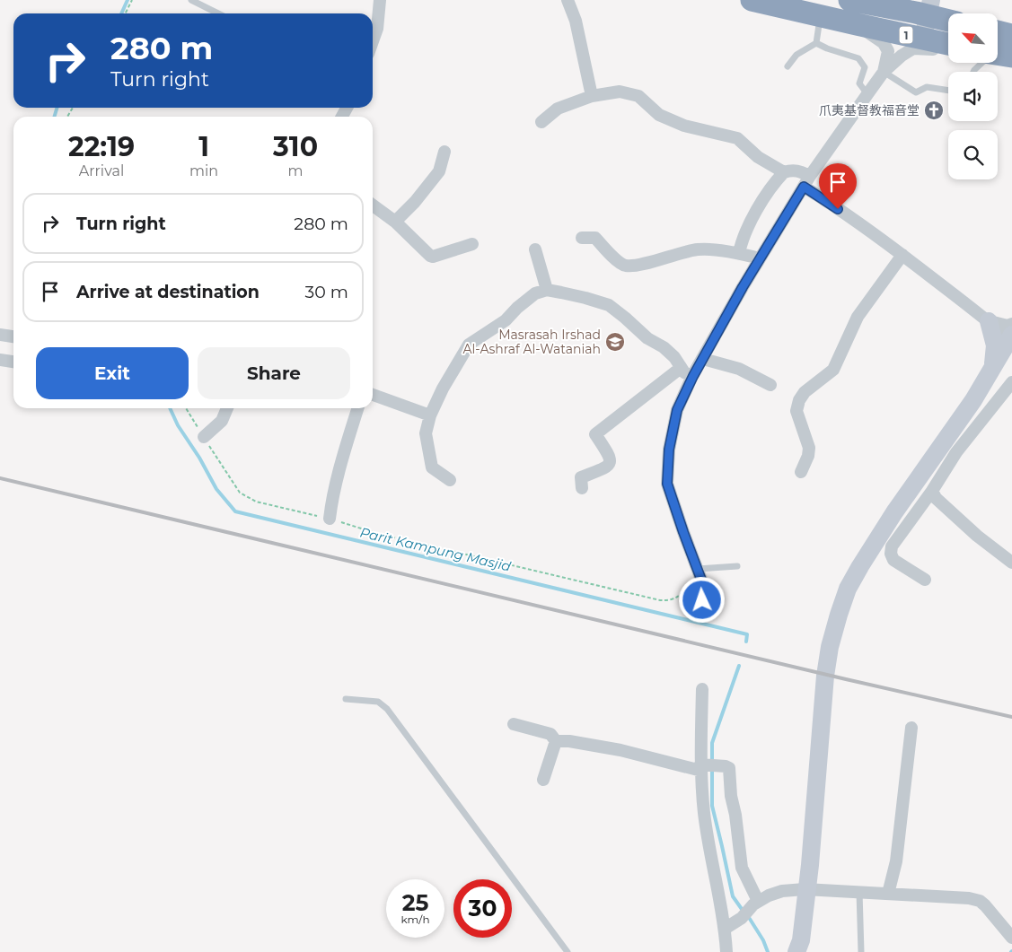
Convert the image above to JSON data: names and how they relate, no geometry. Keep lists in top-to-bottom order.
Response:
{
  "streets": {
    "highway": ["1"]
  },
  "water": ["Parit Kampung Masjid"],
  "places": {
    "church": ["爪夷基督教福音堂"],
    "school or university": ["Masrasah Irshad Al-Ashraf Al-Wataniah"]
  },
  "north": "top left",
  "page": {
    "turn": ["280 m", "Turn right"],
    "eta": [
      "22:19",
      "Arrival",
      "1",
      "min",
      "310",
      "m"
    ],
    "list": [
      {
        "name": "Turn right",
        "value": "280 m"
      },
      {
        "name": "Arrive at destination",
        "value": "30 m"
      }
    ],
    "buttons": ["Exit", "Share"],
    "speed": "25 km/h",
    "limit": "30"
  }
}
